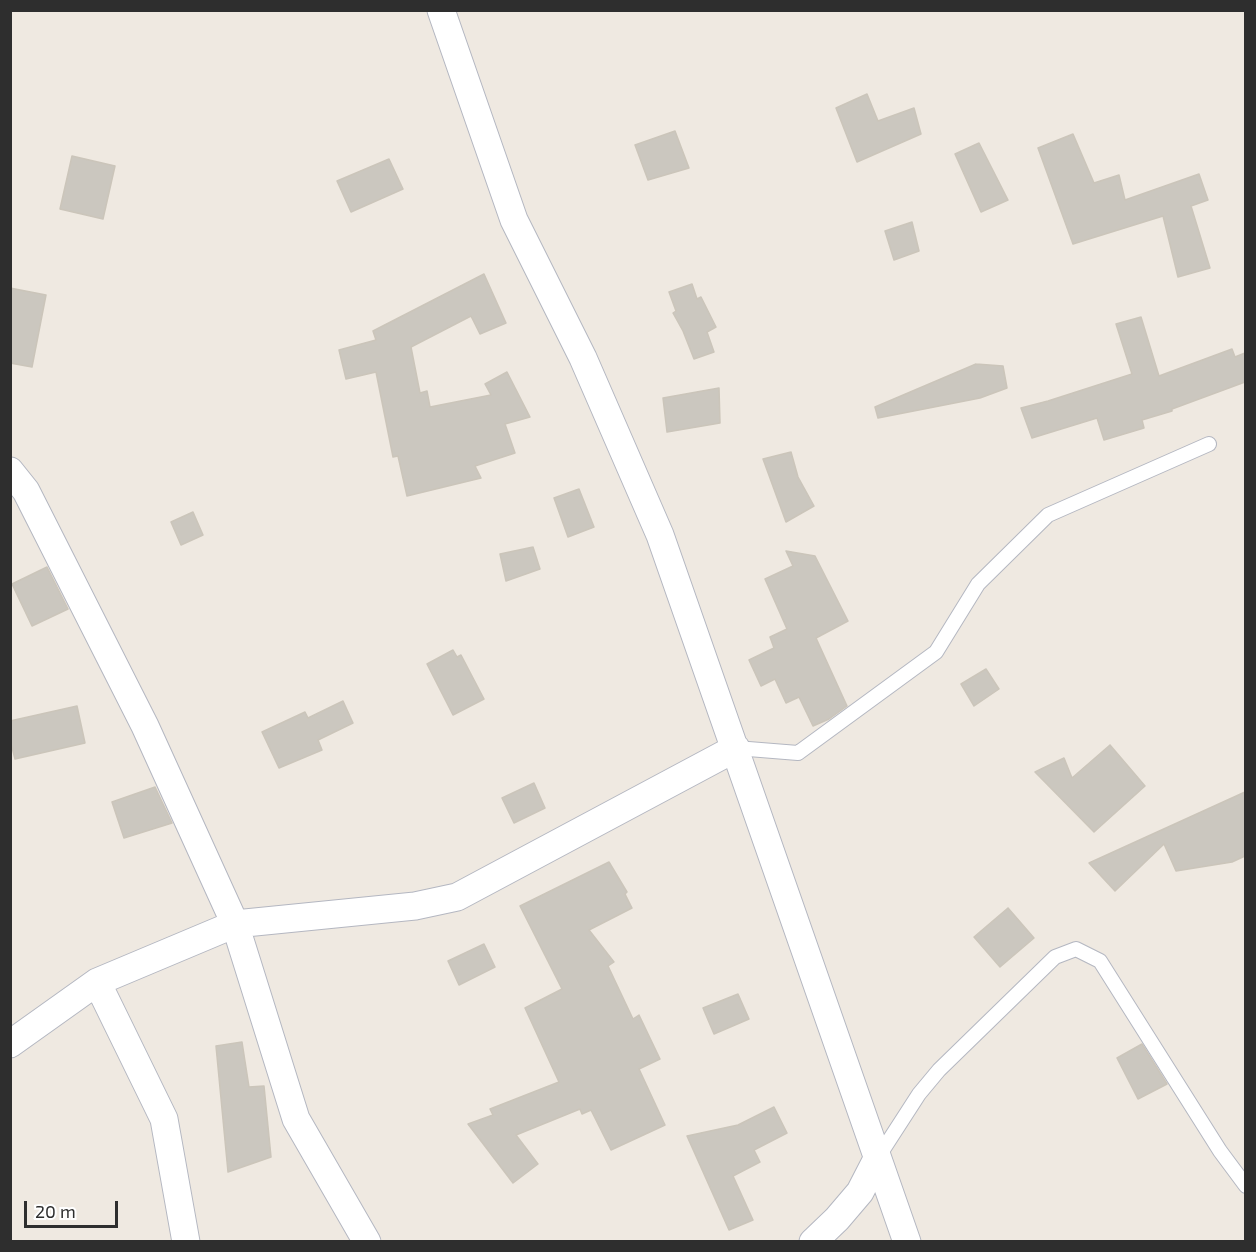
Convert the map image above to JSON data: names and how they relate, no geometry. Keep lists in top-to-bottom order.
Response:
{
  "scale_bar": "20 m"
}
